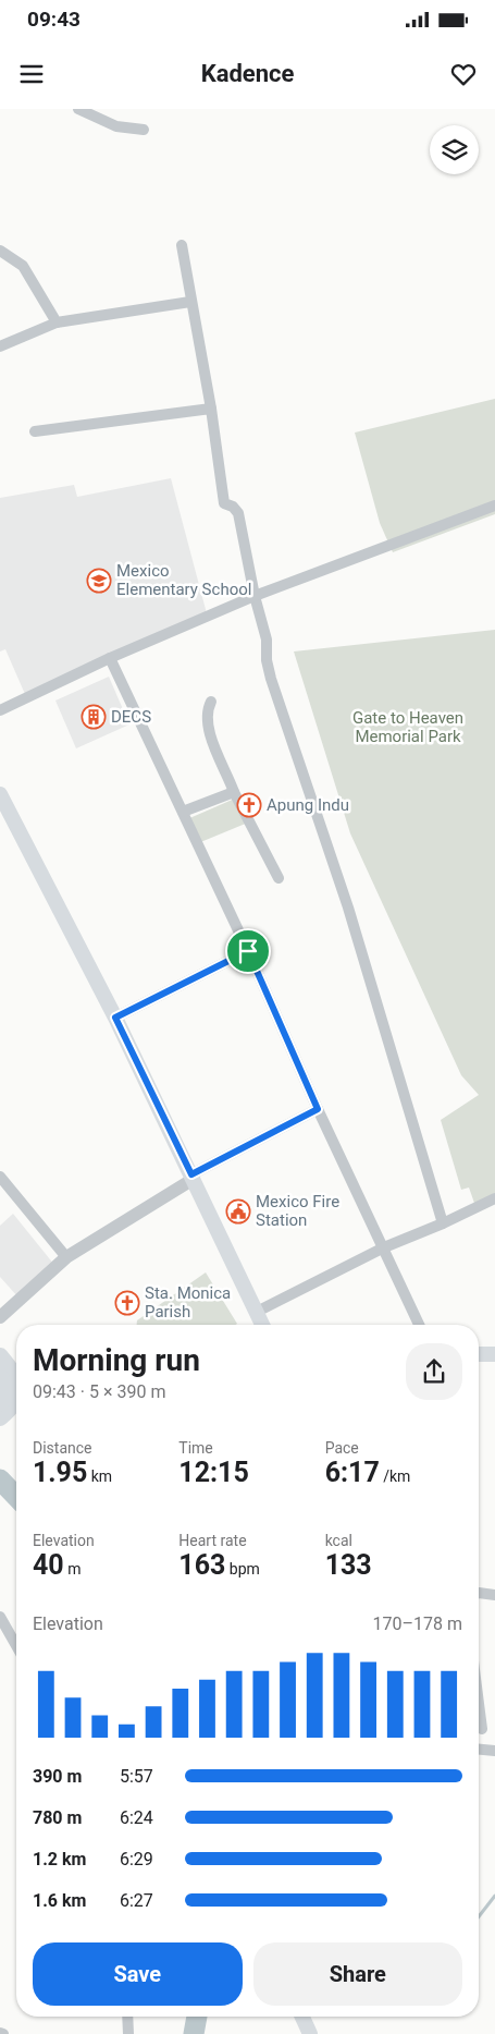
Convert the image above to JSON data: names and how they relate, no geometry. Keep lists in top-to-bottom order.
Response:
{
  "parks": ["Gate to Heaven Memorial Park"],
  "places": {
    "school or university": ["Mexico Elementary School"],
    "building": ["DECS"],
    "church": ["Apung Indu", "Sta. Monica Parish"],
    "public building": ["Mexico Fire Station"]
  },
  "page": {
    "status": "09:43",
    "header": "Kadence",
    "heading": ["Morning run", "09:43 · 5 × 390 m"],
    "stats": [
      ["Distance", "1.95 km"],
      ["Time", "12:15"],
      ["Pace", "6:17 /km"],
      ["Elevation", "40 m"],
      ["Heart rate", "163 bpm"],
      ["kcal", "133"]
    ],
    "chart": ["Elevation", "170–178 m"],
    "list": [
      {
        "name": "390 m",
        "note": "5:57"
      },
      {
        "name": "780 m",
        "note": "6:24"
      },
      {
        "name": "1.2 km",
        "note": "6:29"
      },
      {
        "name": "1.6 km",
        "note": "6:27"
      }
    ],
    "buttons": ["Save", "Share"]
  }
}
